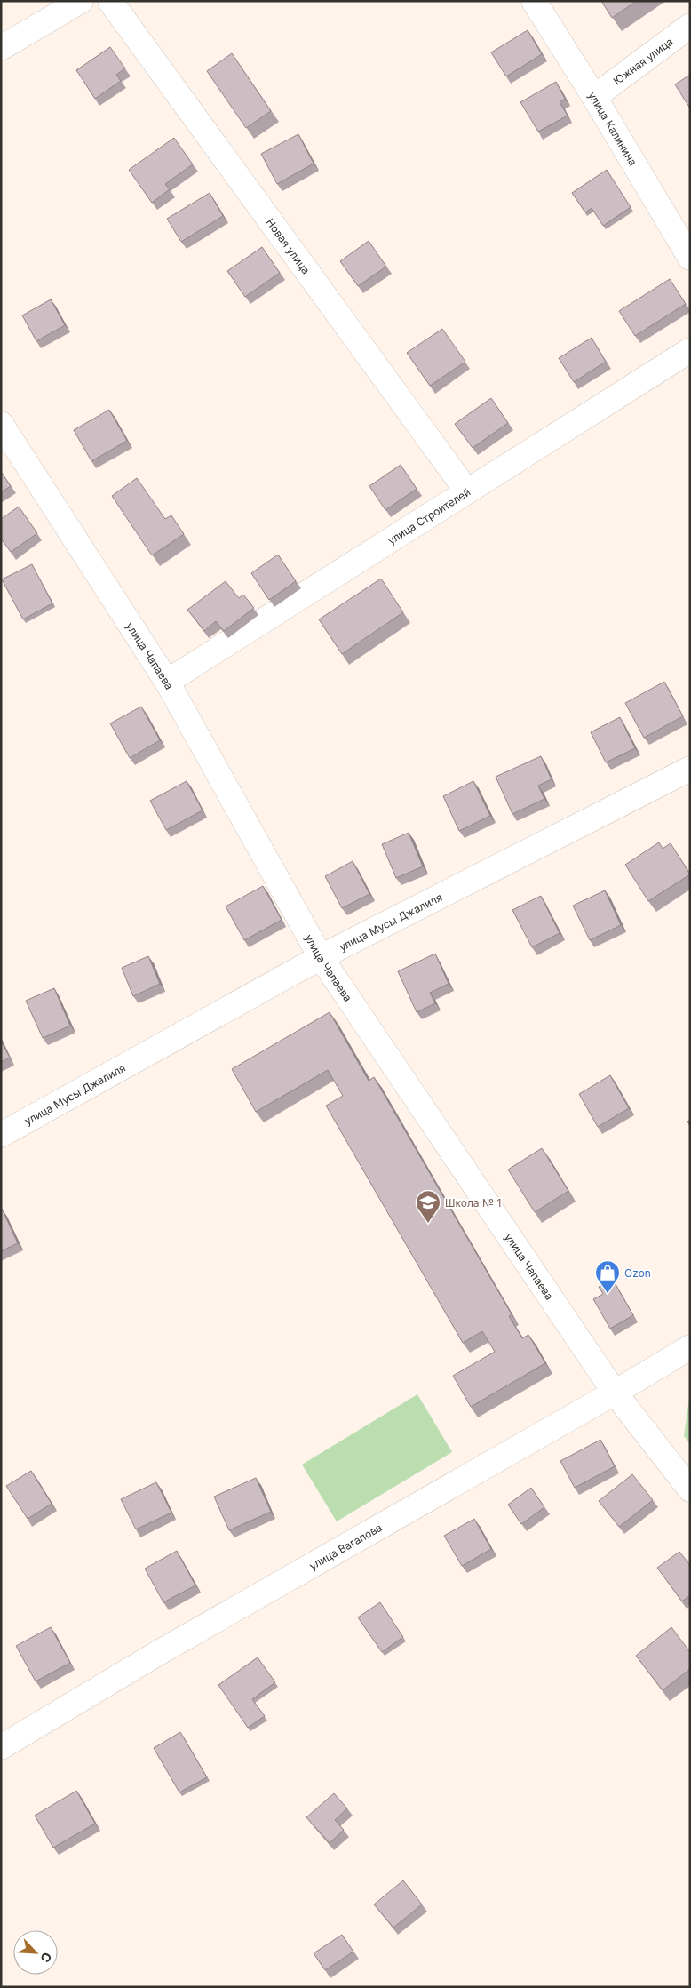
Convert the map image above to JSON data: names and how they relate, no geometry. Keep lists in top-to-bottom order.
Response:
{
  "streets": {
    "street": [
      "Южная улица",
      "улица Калинина",
      "Новая улица",
      "улица Строителей",
      "улица Чапаева",
      "улица Мусы Джалиля",
      "улица Вагапова"
    ]
  },
  "crossings": [
    ["Южная улица", "улица Калинина"],
    ["Новая улица", "улица Строителей"],
    ["улица Строителей", "улица Чапаева"],
    ["улица Чапаева", "улица Мусы Джалиля"],
    ["улица Чапаева", "улица Вагапова"]
  ],
  "places": {
    "school or university": ["Школа № 1"],
    "shop": ["Ozon"]
  },
  "north": "bottom right"
}
